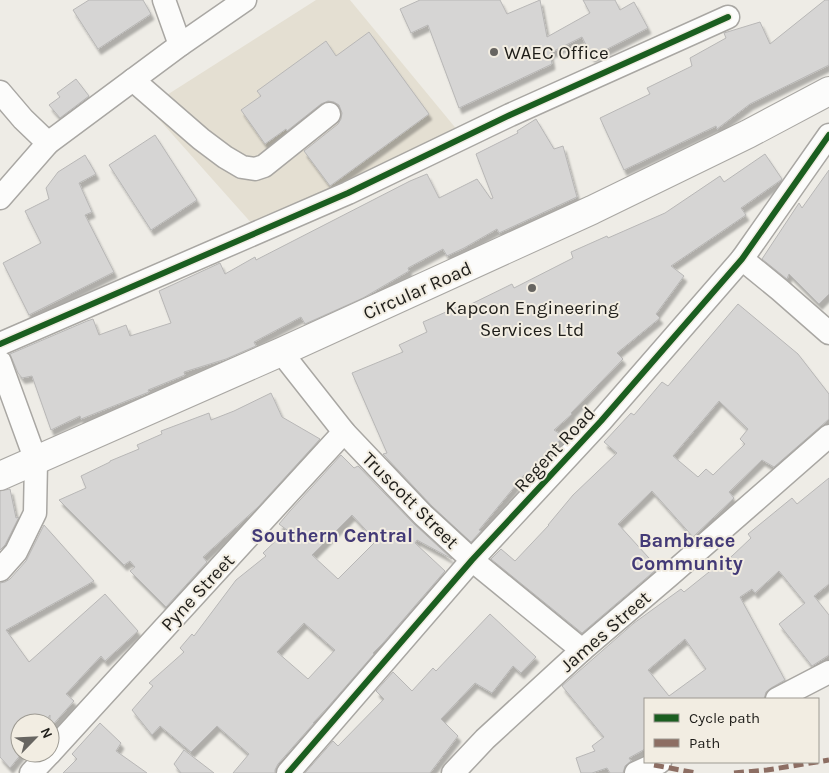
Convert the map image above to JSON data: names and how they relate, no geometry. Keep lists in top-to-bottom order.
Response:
{
  "streets": {
    "main road": ["Circular Road"],
    "street": [
      "Regent Road",
      "Truscott Street",
      "Pyne Street",
      "James Street"
    ]
  },
  "crossings": [
    ["Circular Road", "Truscott Street"],
    ["Regent Road", "Truscott Street"],
    ["Truscott Street", "Pyne Street"],
    ["Truscott Street", "James Street"]
  ],
  "districts": ["Southern Central", "Bambrace Community"],
  "places": ["WAEC Office", "Kapcon Engineering Services Ltd"],
  "legend": ["Cycle path", "Path"],
  "north": "top right"
}
